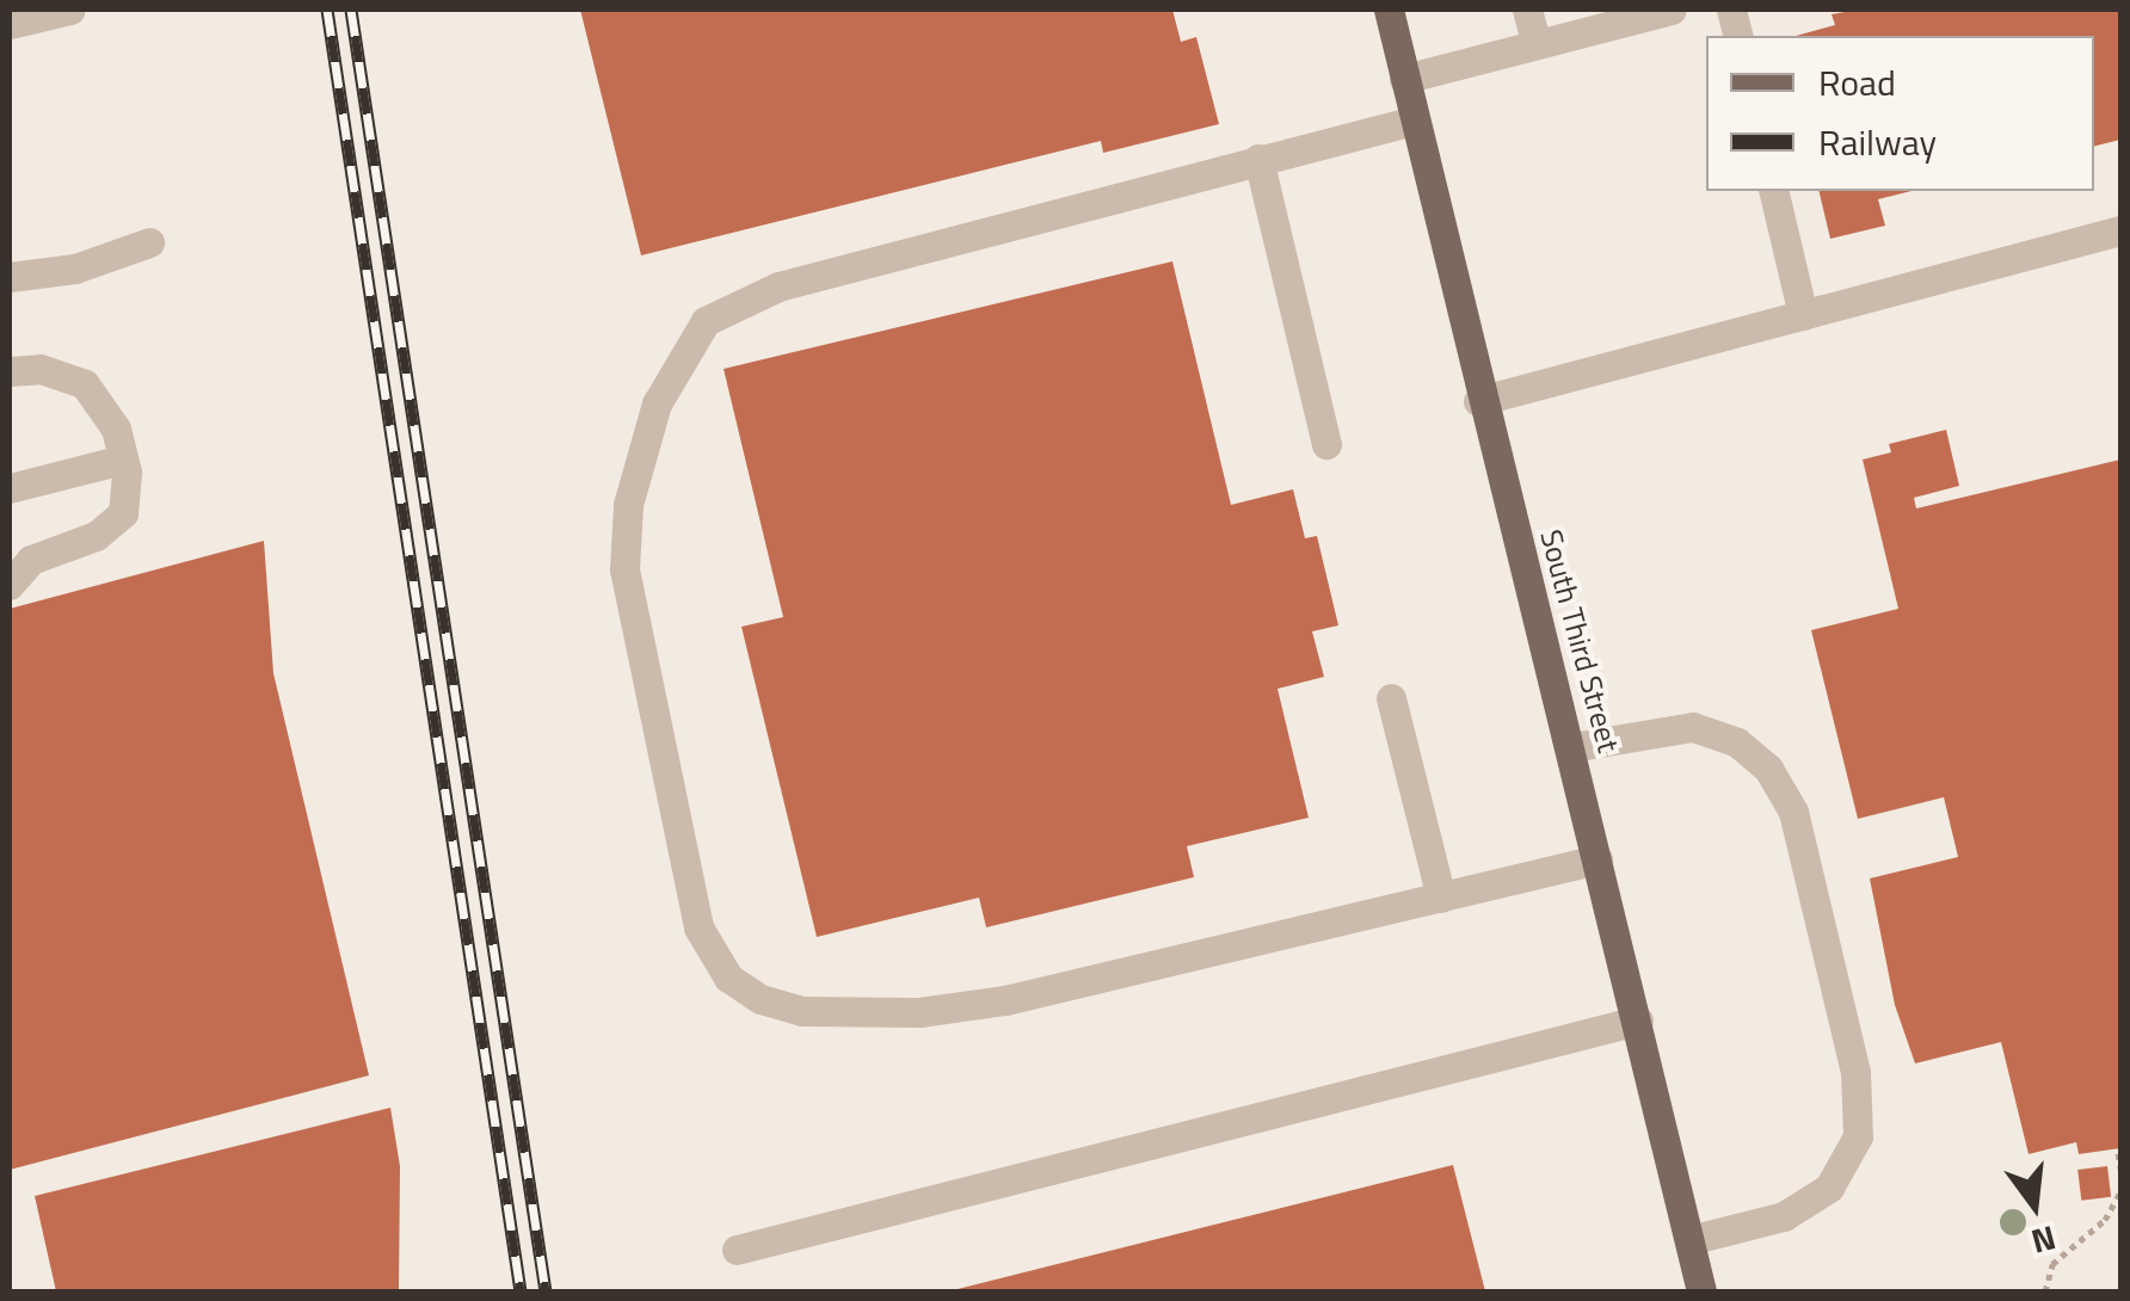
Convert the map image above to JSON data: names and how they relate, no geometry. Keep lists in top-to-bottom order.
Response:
{
  "streets": {
    "main road": ["South Third Street"]
  },
  "legend": ["Road", "Railway"],
  "north": "bottom"
}
